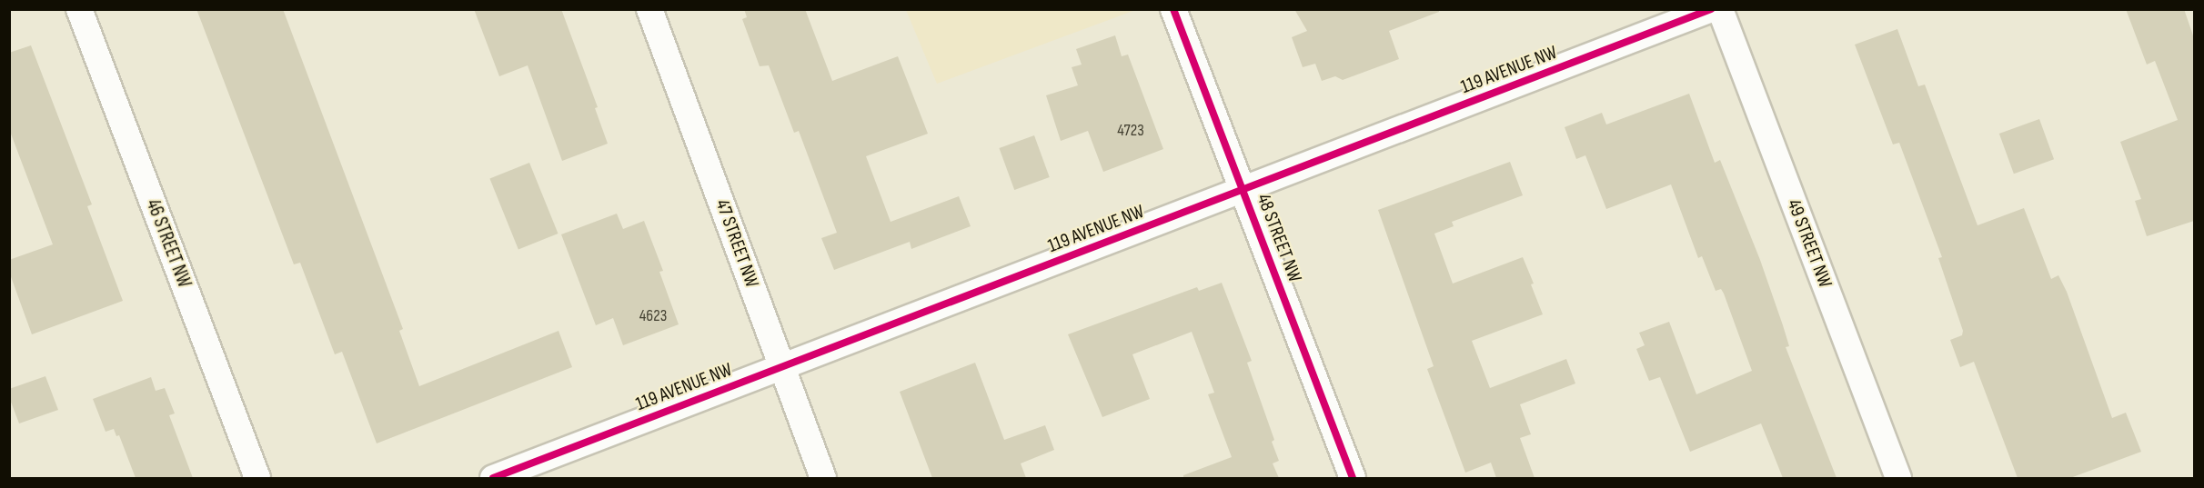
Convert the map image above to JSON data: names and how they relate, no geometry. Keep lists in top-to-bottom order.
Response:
{
  "streets": {
    "street": [
      "119 AVENUE NW",
      "48 STREET NW",
      "46 STREET NW",
      "47 STREET NW",
      "49 STREET NW"
    ]
  },
  "crossings": [
    ["119 AVENUE NW", "48 STREET NW"],
    ["119 AVENUE NW", "47 STREET NW"]
  ],
  "house_numbers": ["4723", "4623"]
}
